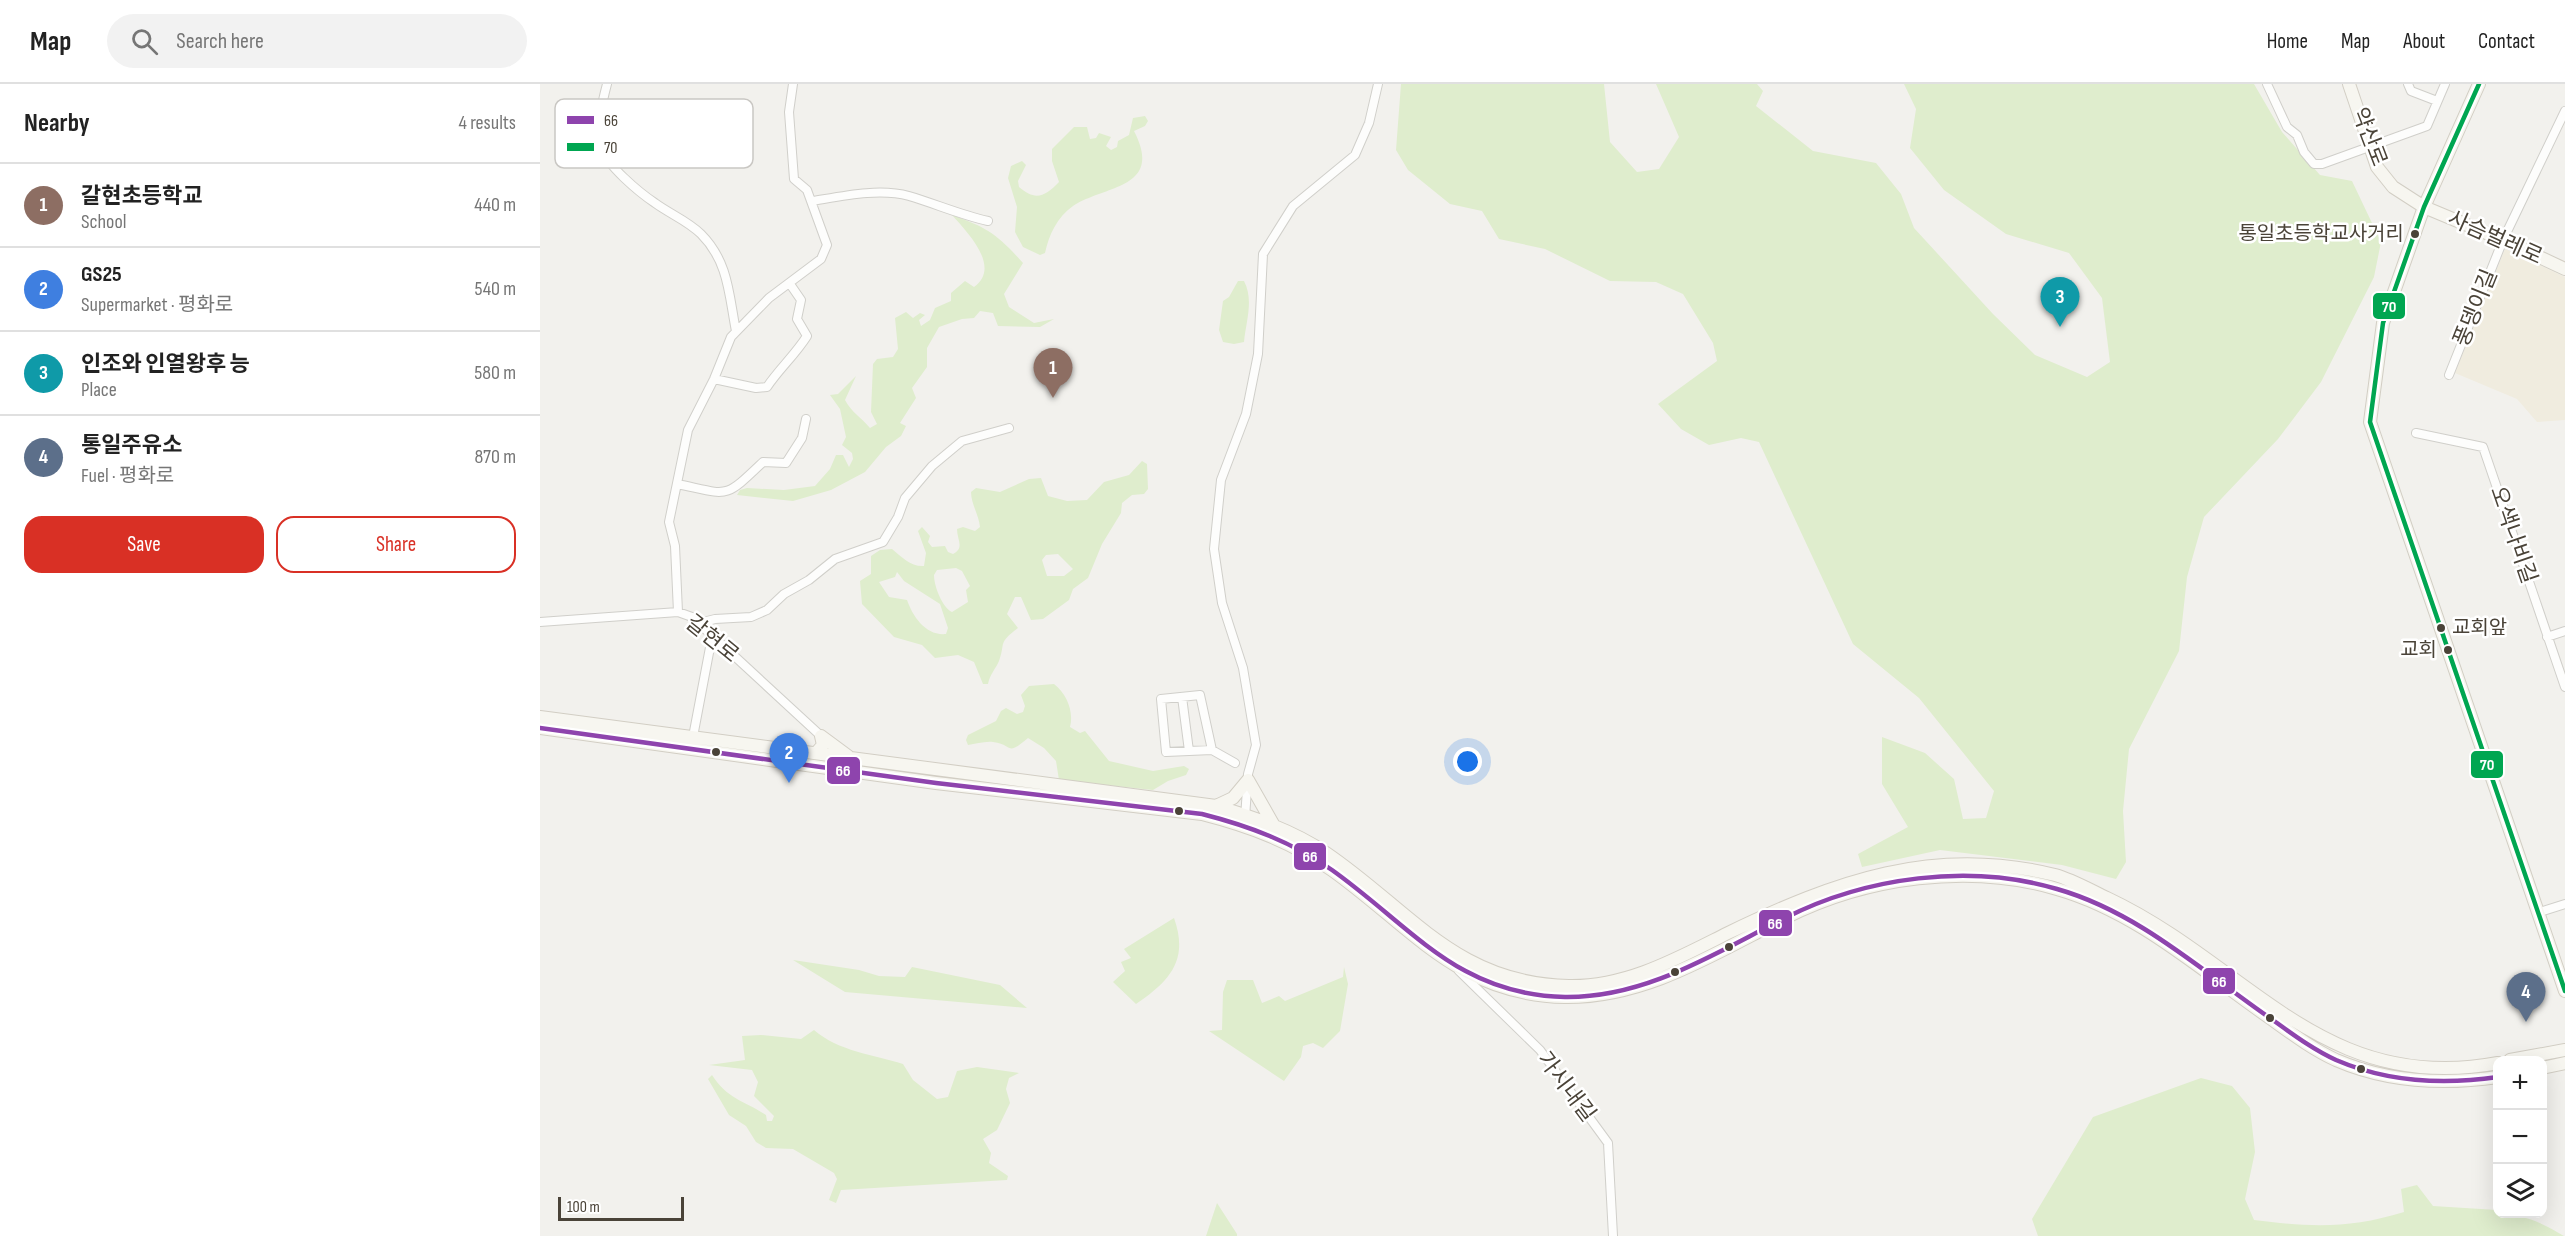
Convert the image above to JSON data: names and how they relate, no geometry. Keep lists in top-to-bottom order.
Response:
{
  "streets": {
    "main road": ["약산로", "사슴벌레로"],
    "street": [
      "풍뎅이길",
      "오색나비길",
      "갈현로",
      "가시내길"
    ]
  },
  "crossings": [
    ["약산로", "사슴벌레로"],
    ["사슴벌레로", "풍뎅이길"]
  ],
  "places": ["통일초등학교사거리", "교회앞", "교회"],
  "lines": ["transit line 70", "transit line 66"],
  "legend": ["66", "70"],
  "scale_bar": "100 m",
  "page": {
    "header": "Map",
    "search": "Search here",
    "nav": [
      "Home",
      "Map",
      "About",
      "Contact"
    ],
    "heading": ["Nearby", "4 results"],
    "list": [
      {
        "mark": "1",
        "name": "갈현초등학교",
        "note": "School",
        "value": "440 m"
      },
      {
        "mark": "2",
        "name": "GS25",
        "note": "Supermarket · 평화로",
        "value": "540 m"
      },
      {
        "mark": "3",
        "name": "인조와 인열왕후 능",
        "note": "Place",
        "value": "580 m"
      },
      {
        "mark": "4",
        "name": "통일주유소",
        "note": "Fuel · 평화로",
        "value": "870 m"
      }
    ],
    "pins": [
      "3",
      "1",
      "2",
      "4"
    ],
    "buttons": ["Save", "Share"],
    "map_buttons": ["+", "−"],
    "scale": "100 m"
  }
}
